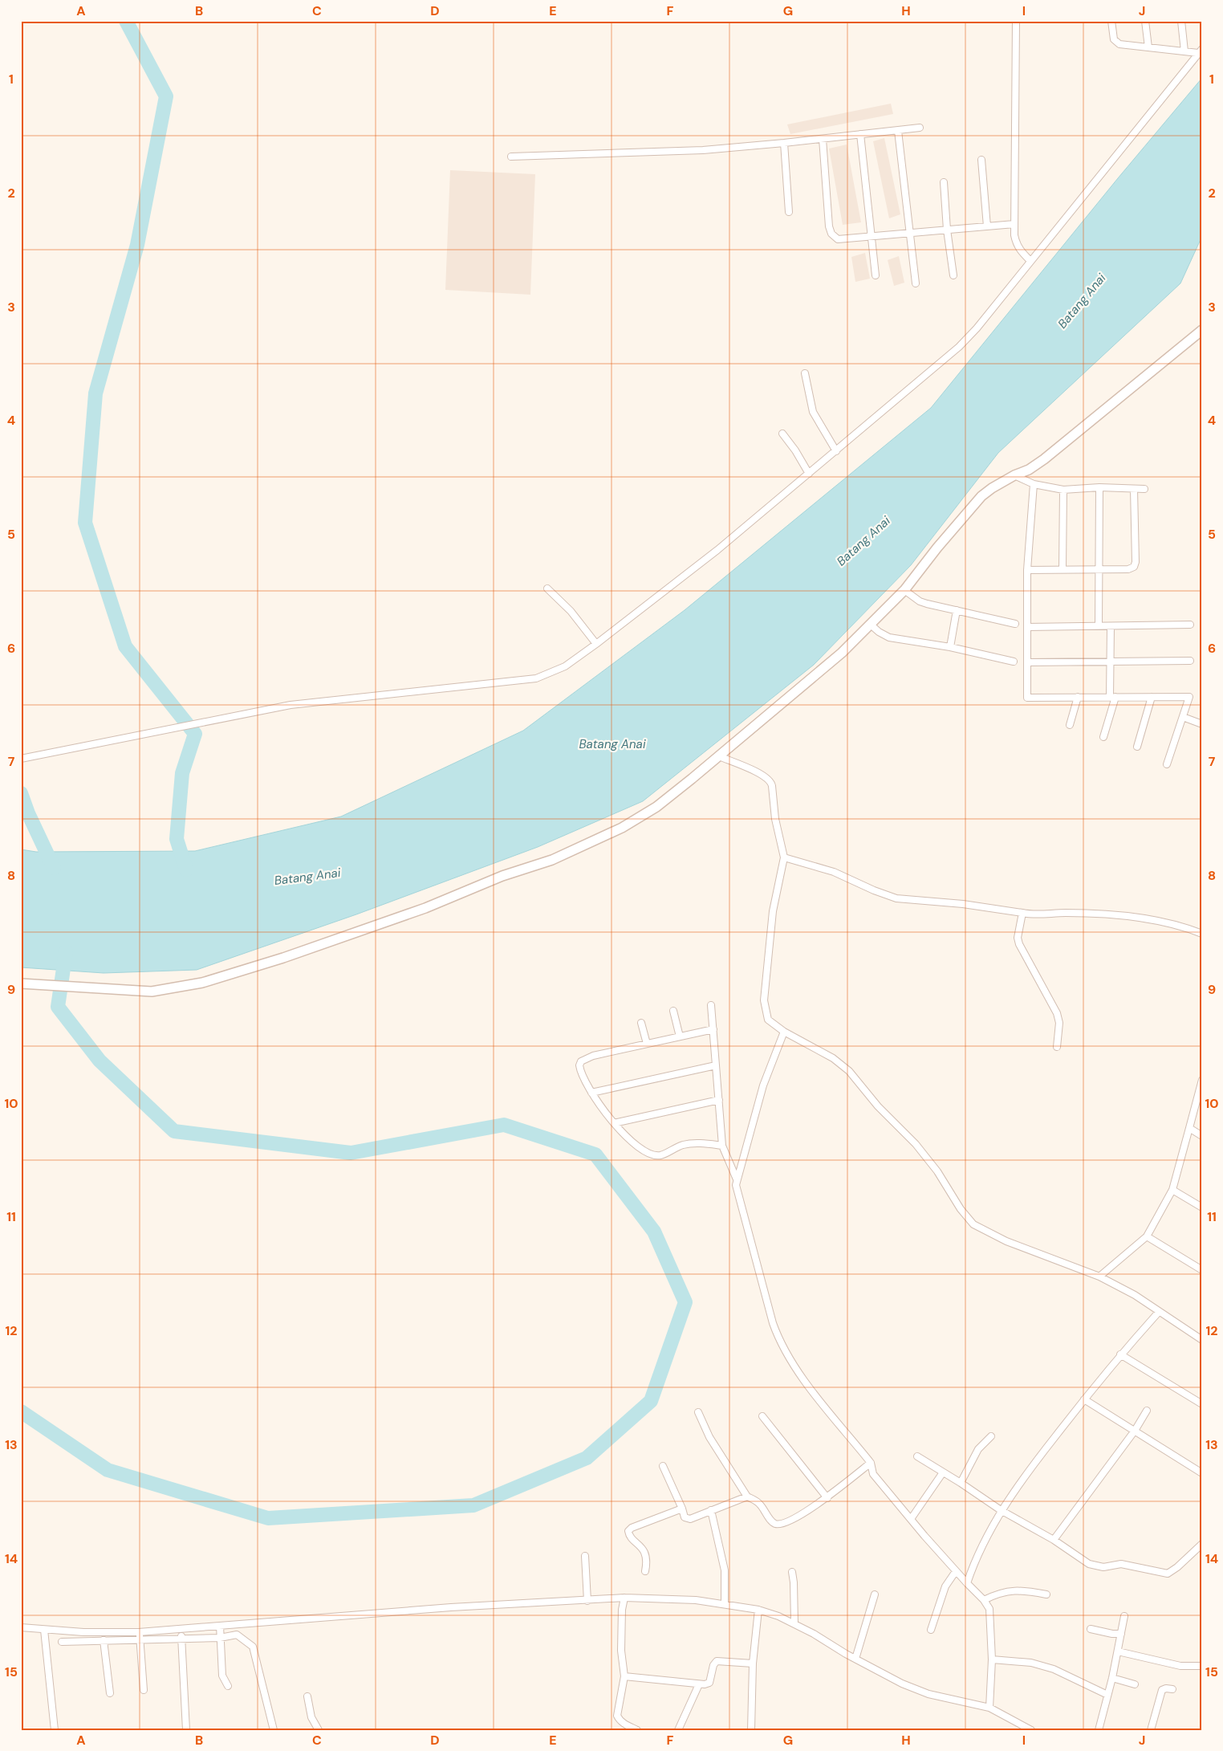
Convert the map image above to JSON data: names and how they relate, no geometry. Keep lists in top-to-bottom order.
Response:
{
  "water": ["Batang Anai"],
  "grid": {
    "columns": [
      "A",
      "B",
      "C",
      "D",
      "E",
      "F",
      "G",
      "H",
      "I",
      "J"
    ],
    "rows": [
      "1",
      "2",
      "3",
      "4",
      "5",
      "6",
      "7",
      "8",
      "9",
      "10",
      "11",
      "12",
      "13",
      "14",
      "15"
    ]
  }
}
